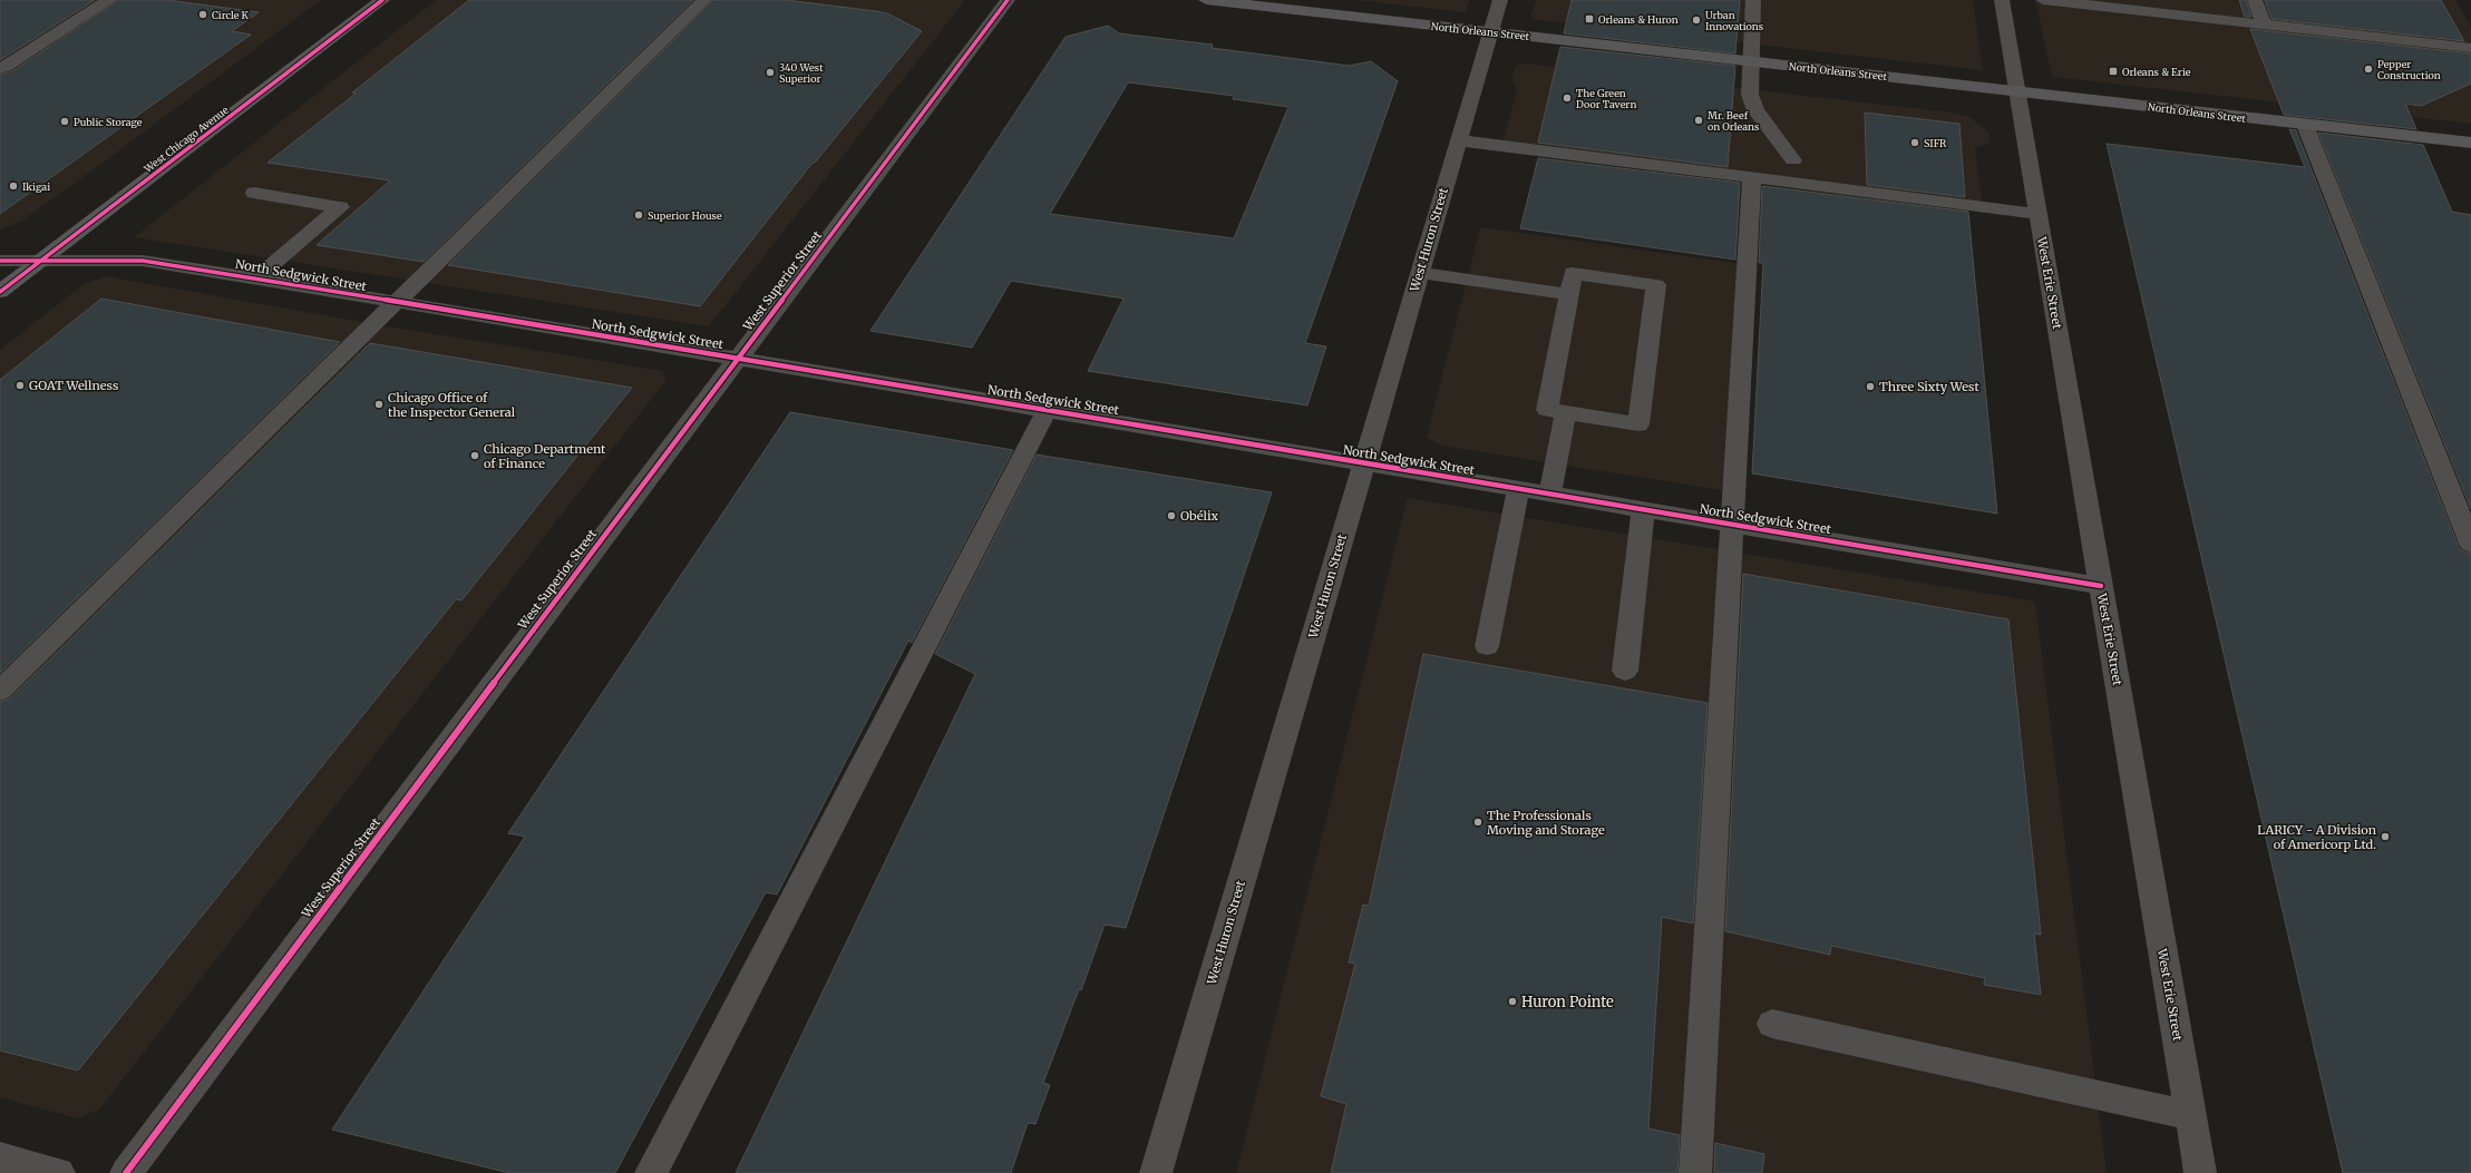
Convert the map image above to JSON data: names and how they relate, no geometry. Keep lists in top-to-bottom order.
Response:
{
  "streets": {
    "main road": ["North Orleans Street", "West Chicago Avenue"],
    "street": [
      "West Huron Street",
      "North Sedgwick Street",
      "West Superior Street",
      "West Erie Street"
    ]
  },
  "crossings": [
    ["North Orleans Street", "West Huron Street"],
    ["North Orleans Street", "West Erie Street"],
    ["West Chicago Avenue", "North Sedgwick Street"],
    ["West Huron Street", "North Sedgwick Street"],
    ["North Sedgwick Street", "West Superior Street"],
    ["North Sedgwick Street", "West Erie Street"]
  ],
  "places": {
    "other": [
      "Circle K",
      "Urban Innovations",
      "Pepper Construction",
      "340 West Superior",
      "The Green Door Tavern",
      "Mr. Beef on Orleans",
      "Public Storage",
      "SIFR",
      "Ikigai",
      "Superior House",
      "GOAT Wellness",
      "Three Sixty West",
      "Chicago Office of the Inspector General",
      "Chicago Department of Finance",
      "Obélix",
      "The Professionals Moving and Storage",
      "LARICY - A Division of Americorp Ltd.",
      "Huron Pointe"
    ],
    "transit": ["Orleans & Huron", "Orleans & Erie"]
  }
}
